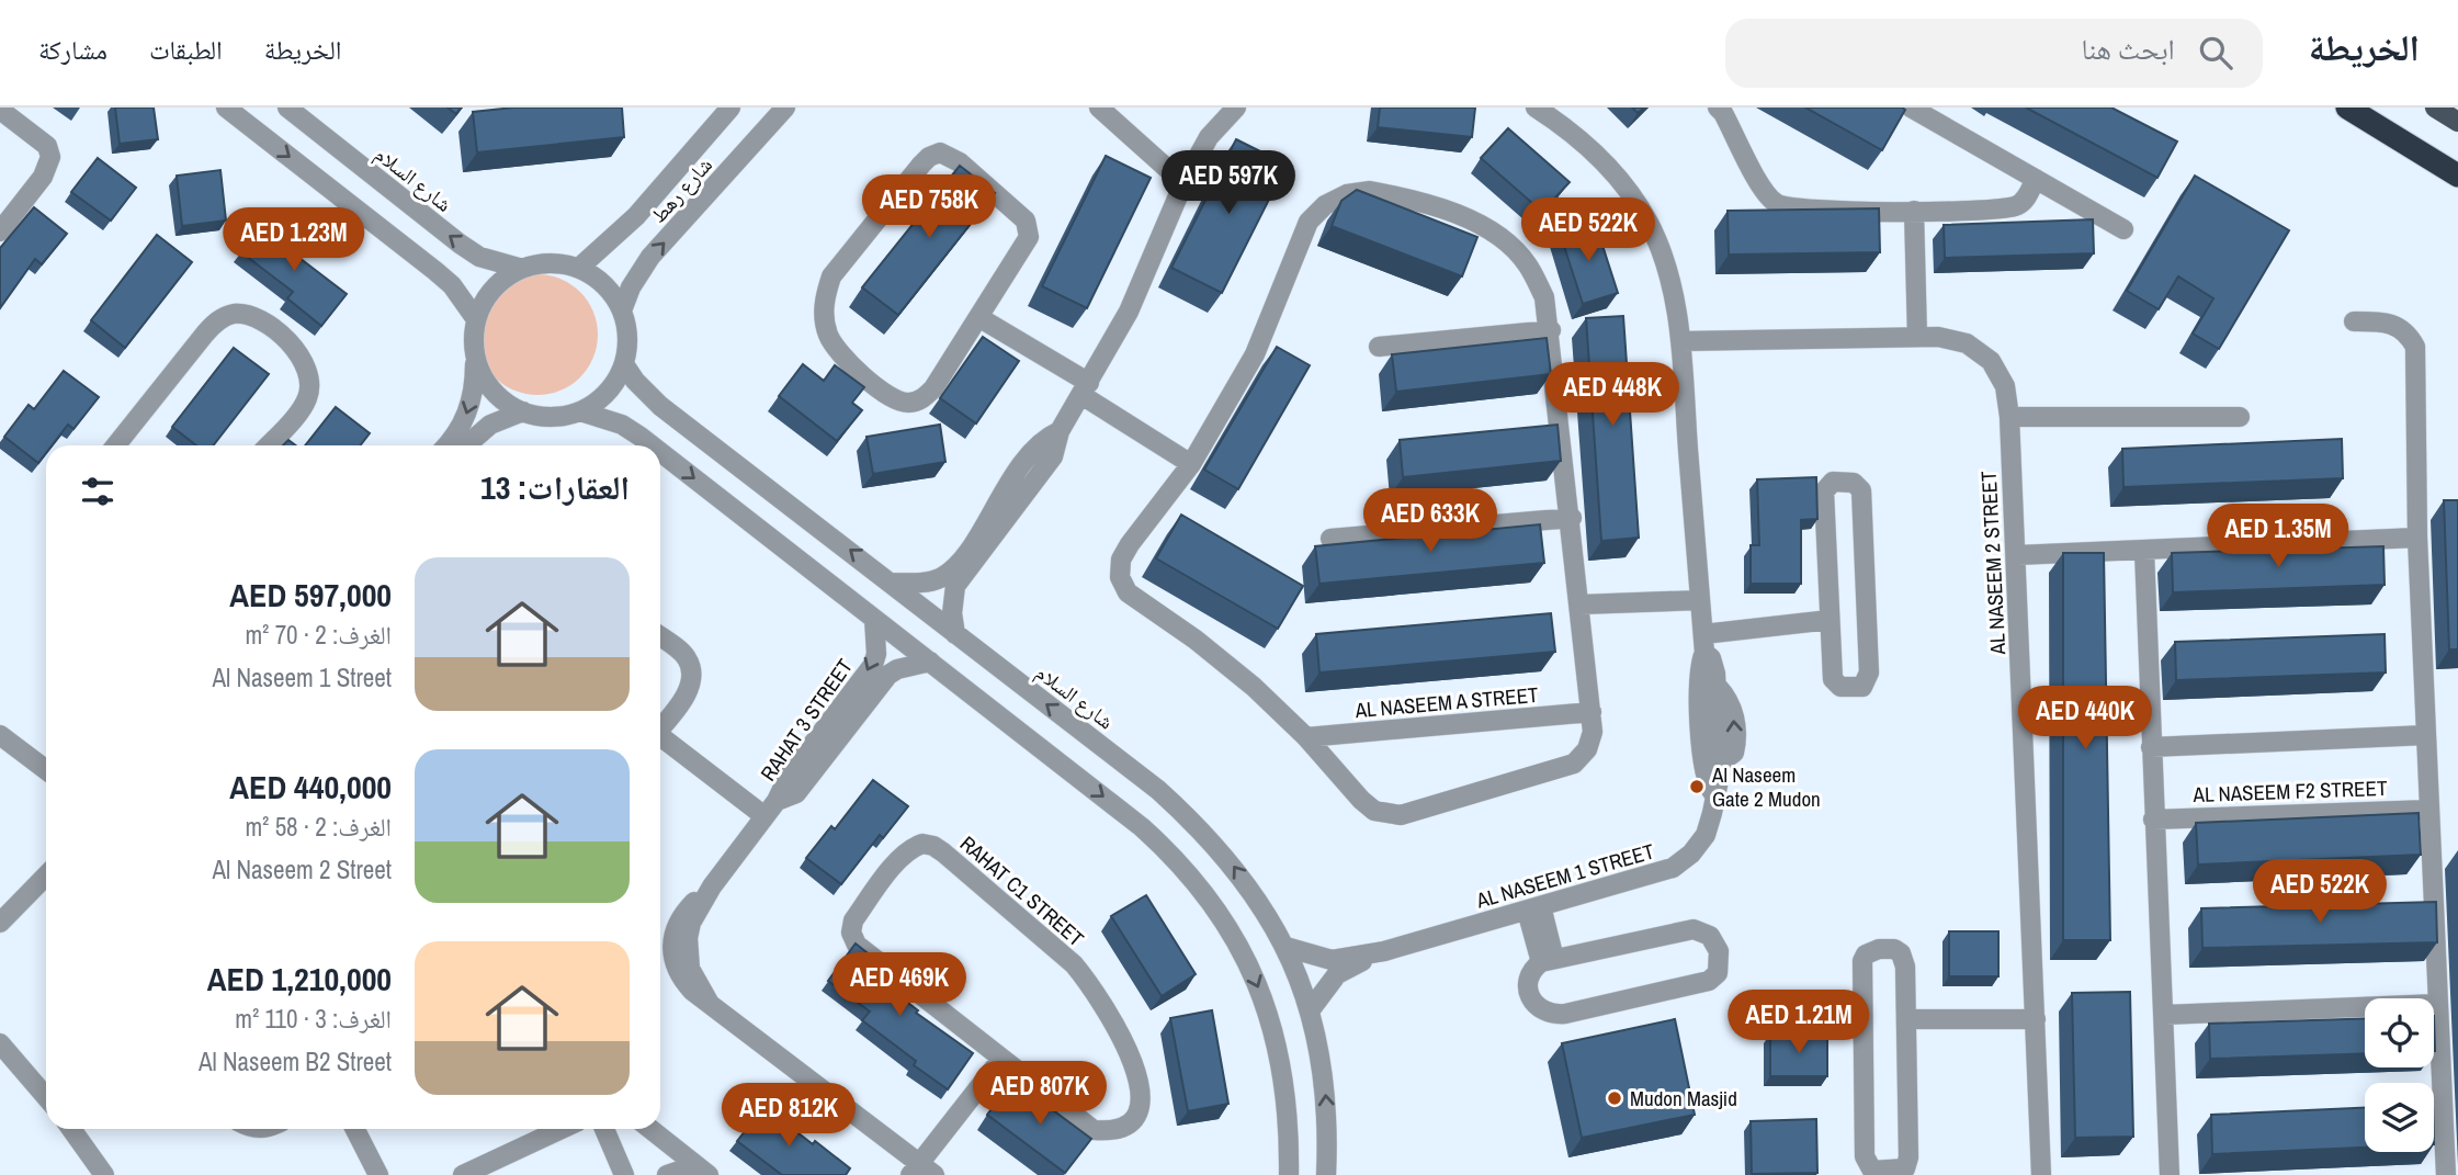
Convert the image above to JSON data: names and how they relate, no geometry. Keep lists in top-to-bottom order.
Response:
{
  "streets": {
    "street": [
      "شارع السلام",
      "شارع رهط",
      "AL NASEEM 2 STREET",
      "AL NASEEM A STREET",
      "RAHAT 3 STREET",
      "AL NASEEM F2 STREET",
      "AL NASEEM 1 STREET",
      "RAHAT C1 STREET"
    ]
  },
  "crossings": [
    ["شارع السلام", "شارع رهط"],
    ["شارع السلام", "AL NASEEM 1 STREET"],
    ["AL NASEEM 2 STREET", "AL NASEEM 1 STREET"]
  ],
  "places": ["Al Naseem Gate 2 Mudon", "Mudon Masjid"],
  "page": {
    "header": "الخريطة",
    "search": "ابحث هنا",
    "nav": ["الخريطة", "الطبقات", "مشاركة"],
    "price": [
      "AED 597K",
      "AED 758K",
      "AED 522K",
      "AED 1.23M",
      "AED 448K",
      "AED 633K",
      "AED 1.35M",
      "AED 440K",
      "AED 522K",
      "AED 469K",
      "AED 1.21M",
      "AED 807K",
      "AED 812K"
    ],
    "heading": "العقارات: 13",
    "list": [
      {
        "name": "AED 597,000",
        "note": "الغرف: 2 · 70 m² · Al Naseem 1 Street"
      },
      {
        "name": "AED 440,000",
        "note": "الغرف: 2 · 58 m² · Al Naseem 2 Street"
      },
      {
        "name": "AED 1,210,000",
        "note": "الغرف: 3 · 110 m² · Al Naseem B2 Street"
      }
    ]
  }
}
